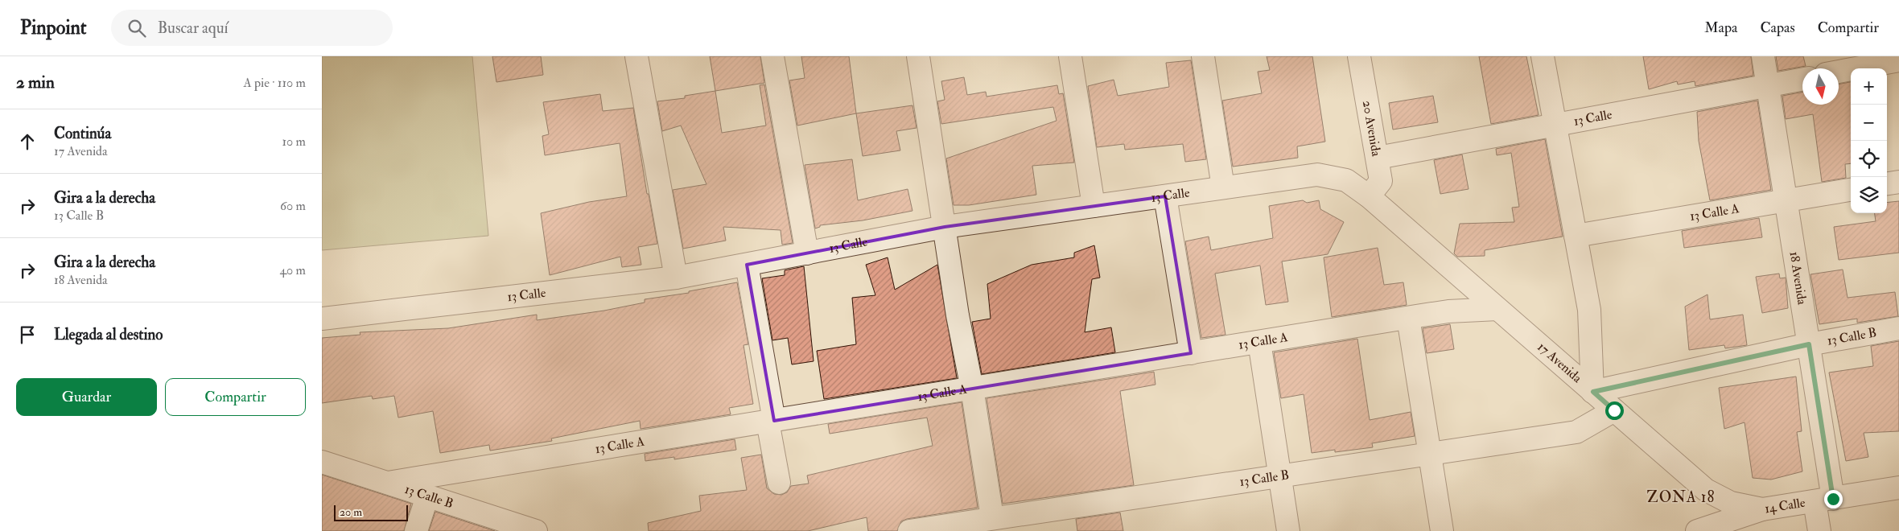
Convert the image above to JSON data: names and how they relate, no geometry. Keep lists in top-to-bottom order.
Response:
{
  "streets": {
    "street": [
      "13 Calle",
      "20 Avenida",
      "13 Calle A",
      "18 Avenida",
      "13 Calle B",
      "17 Avenida",
      "14 Calle"
    ]
  },
  "crossings": [
    ["13 Calle", "20 Avenida"],
    ["13 Calle", "18 Avenida"],
    ["13 Calle", "17 Avenida"],
    ["20 Avenida", "17 Avenida"],
    ["13 Calle A", "18 Avenida"],
    ["13 Calle A", "13 Calle B"],
    ["13 Calle A", "17 Avenida"],
    ["18 Avenida", "13 Calle B"],
    ["18 Avenida", "14 Calle"],
    ["13 Calle B", "17 Avenida"],
    ["17 Avenida", "14 Calle"]
  ],
  "districts": ["ZONA 18"],
  "scale_bar": "20 m",
  "north": "bottom",
  "page": {
    "header": "Pinpoint",
    "search": "Buscar aquí",
    "nav": ["Mapa", "Capas", "Compartir"],
    "heading": ["2 min", "A pie · 110 m"],
    "map_buttons": ["+", "−"],
    "list": [
      ["Continúa", "17 Avenida", "10 m"],
      ["Gira a la derecha", "13 Calle B", "60 m"],
      ["Gira a la derecha", "18 Avenida", "40 m"],
      "Llegada al destino"
    ],
    "buttons": ["Guardar", "Compartir"],
    "scale": "20 m"
  }
}
